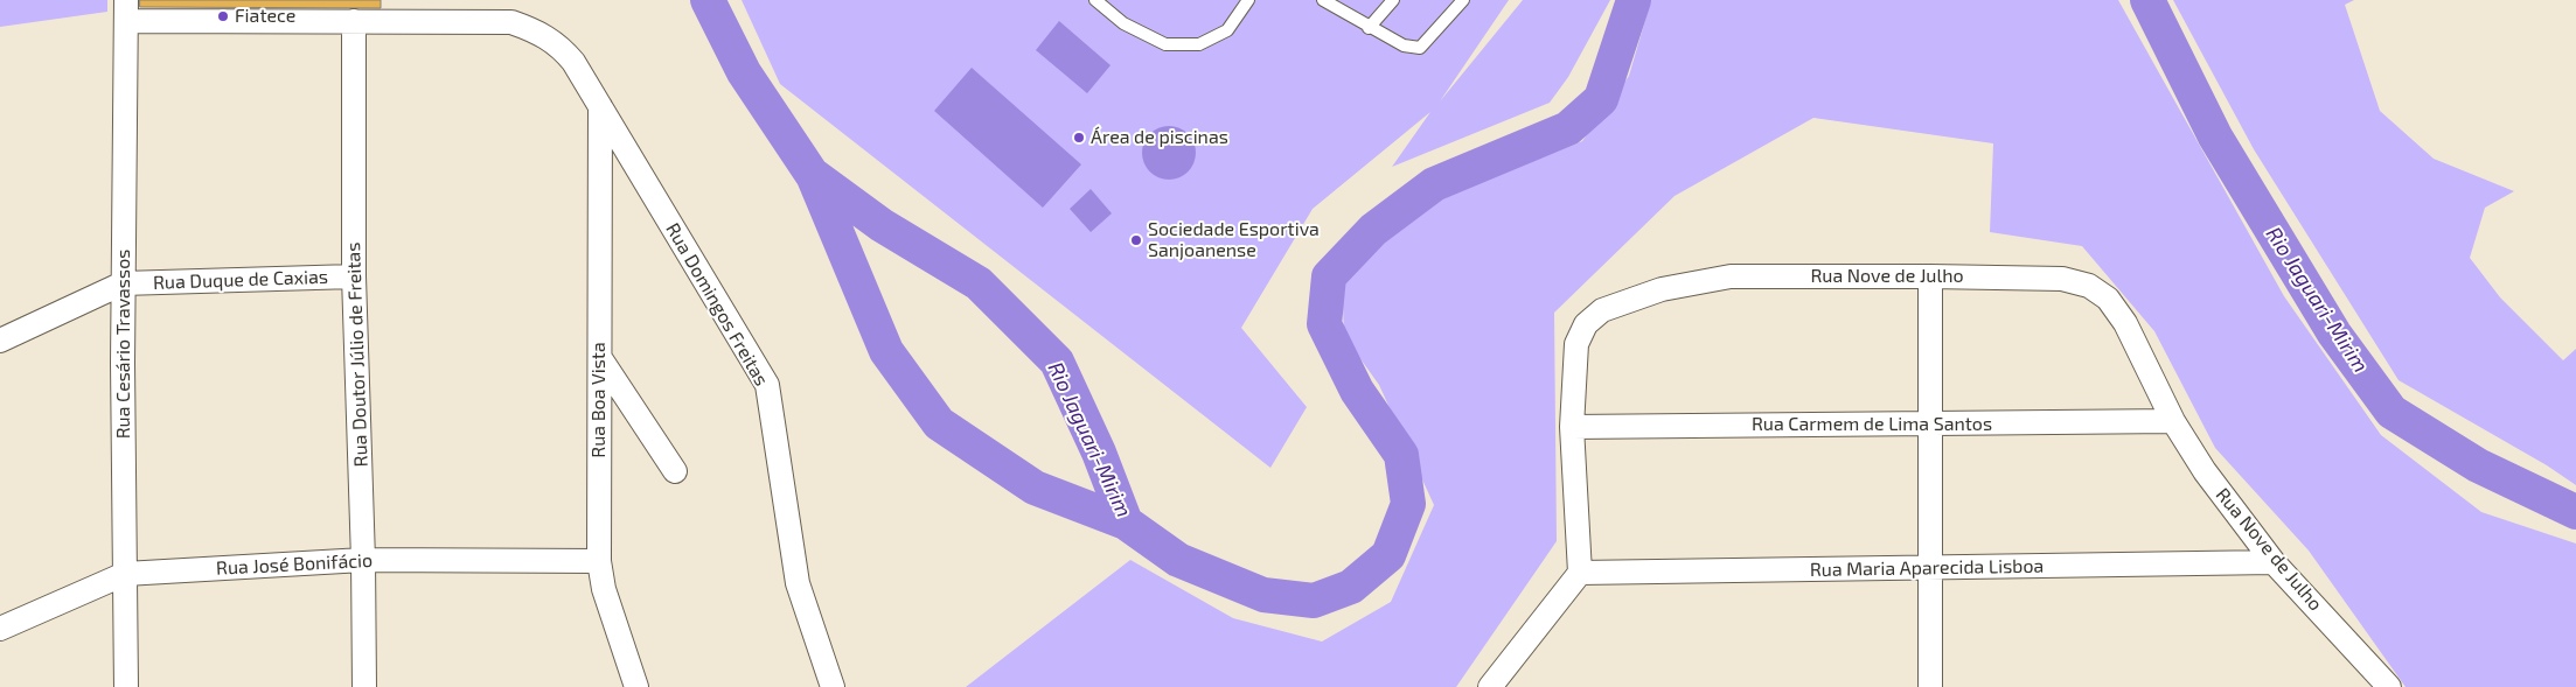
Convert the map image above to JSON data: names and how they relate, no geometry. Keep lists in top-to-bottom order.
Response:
{
  "streets": {
    "street": [
      "Rua Nove de Julho",
      "Rua Duque de Caxias",
      "Rua Domingos Freitas",
      "Rua Cesário Travassos",
      "Rua Doutor Júlio de Freitas",
      "Rua Boa Vista",
      "Rua Carmem de Lima Santos",
      "Rua José Bonifácio",
      "Rua Maria Aparecida Lisboa"
    ]
  },
  "crossings": [
    ["Rua Nove de Julho", "Rua Carmem de Lima Santos"],
    ["Rua Nove de Julho", "Rua Maria Aparecida Lisboa"],
    ["Rua Duque de Caxias", "Rua Cesário Travassos"],
    ["Rua Duque de Caxias", "Rua Doutor Júlio de Freitas"],
    ["Rua Domingos Freitas", "Rua Cesário Travassos"],
    ["Rua Domingos Freitas", "Rua Doutor Júlio de Freitas"],
    ["Rua Domingos Freitas", "Rua Boa Vista"],
    ["Rua Cesário Travassos", "Rua José Bonifácio"],
    ["Rua Doutor Júlio de Freitas", "Rua José Bonifácio"],
    ["Rua Boa Vista", "Rua José Bonifácio"]
  ],
  "water": ["Rio Jaguari-Mirim"],
  "places": ["Fiatece", "Área de piscinas", "Sociedade Esportiva Sanjoanense"]
}
